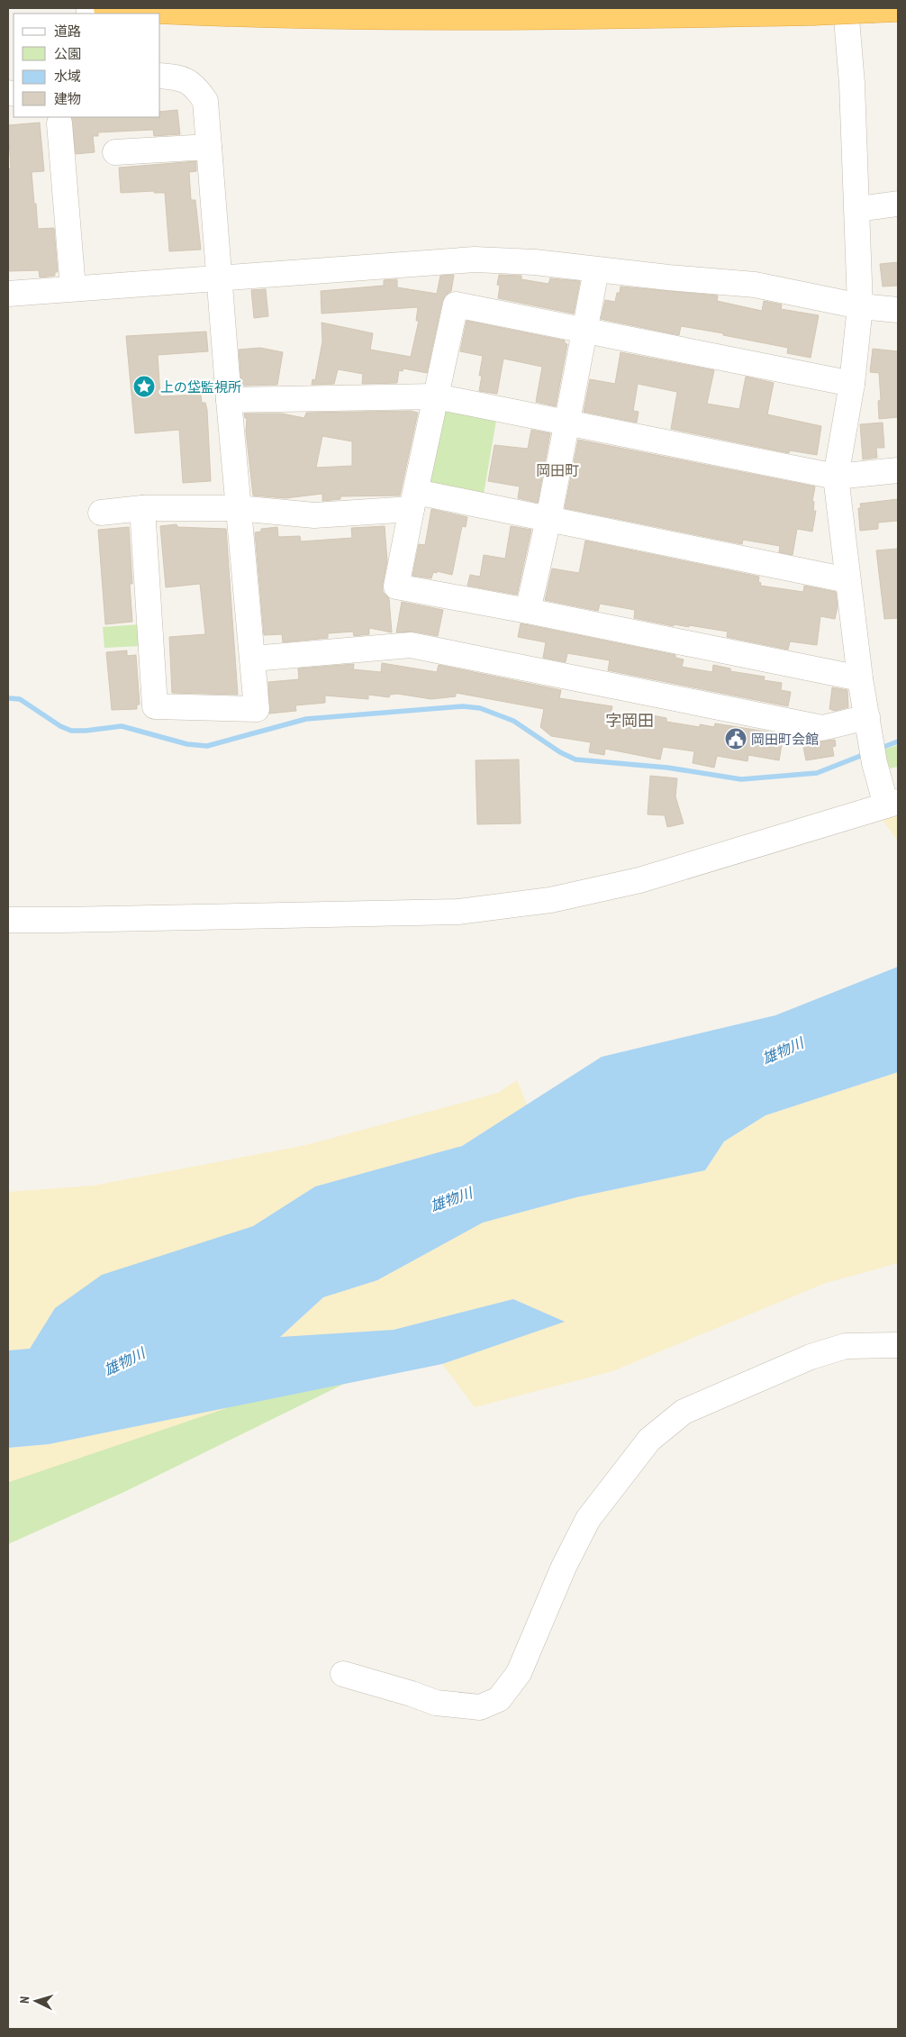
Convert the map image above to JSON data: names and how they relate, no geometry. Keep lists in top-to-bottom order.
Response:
{
  "districts": ["岡田町", "字岡田"],
  "water": ["雄物川"],
  "places": {
    "place": ["上の垈監視所"],
    "public building": ["岡田町会館"]
  },
  "legend": [
    "道路",
    "公園",
    "水域",
    "建物"
  ],
  "north": "left"
}
